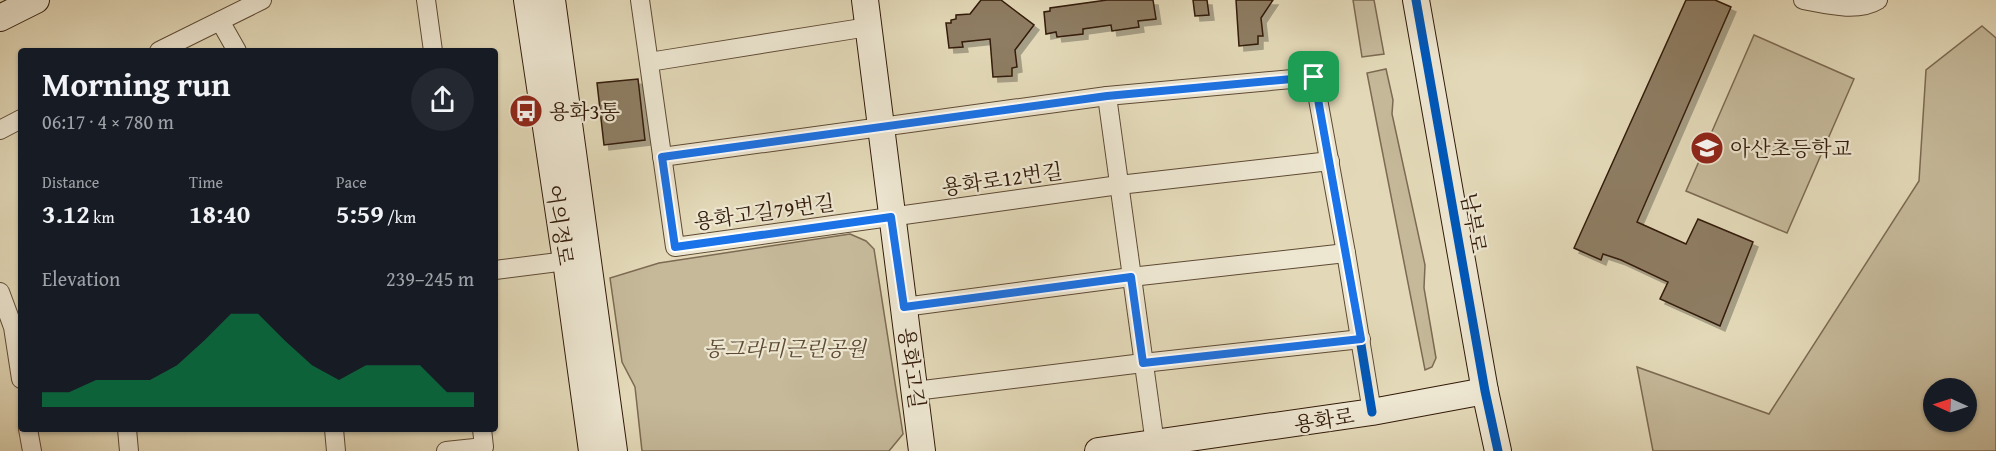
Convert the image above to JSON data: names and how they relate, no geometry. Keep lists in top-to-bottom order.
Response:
{
  "streets": {
    "street": [
      "용화로12번길",
      "용화고길79번길",
      "남부로",
      "어의정로",
      "용화고길",
      "용화로"
    ]
  },
  "crossings": [
    ["용화로12번길", "용화고길79번길"],
    ["용화로12번길", "용화고길"],
    ["용화로12번길", "용화로"],
    ["용화고길79번길", "용화고길"],
    ["남부로", "용화로"]
  ],
  "parks": ["동그라미근린공원"],
  "places": {
    "bus stop": ["용화3통"],
    "school or university": ["아산초등학교"]
  },
  "north": "left",
  "page": {
    "heading": ["Morning run", "06:17 · 4 × 780 m"],
    "stats": [
      ["Distance", "3.12 km"],
      ["Time", "18:40"],
      ["Pace", "5:59 /km"]
    ],
    "chart": ["Elevation", "239–245 m"]
  }
}
